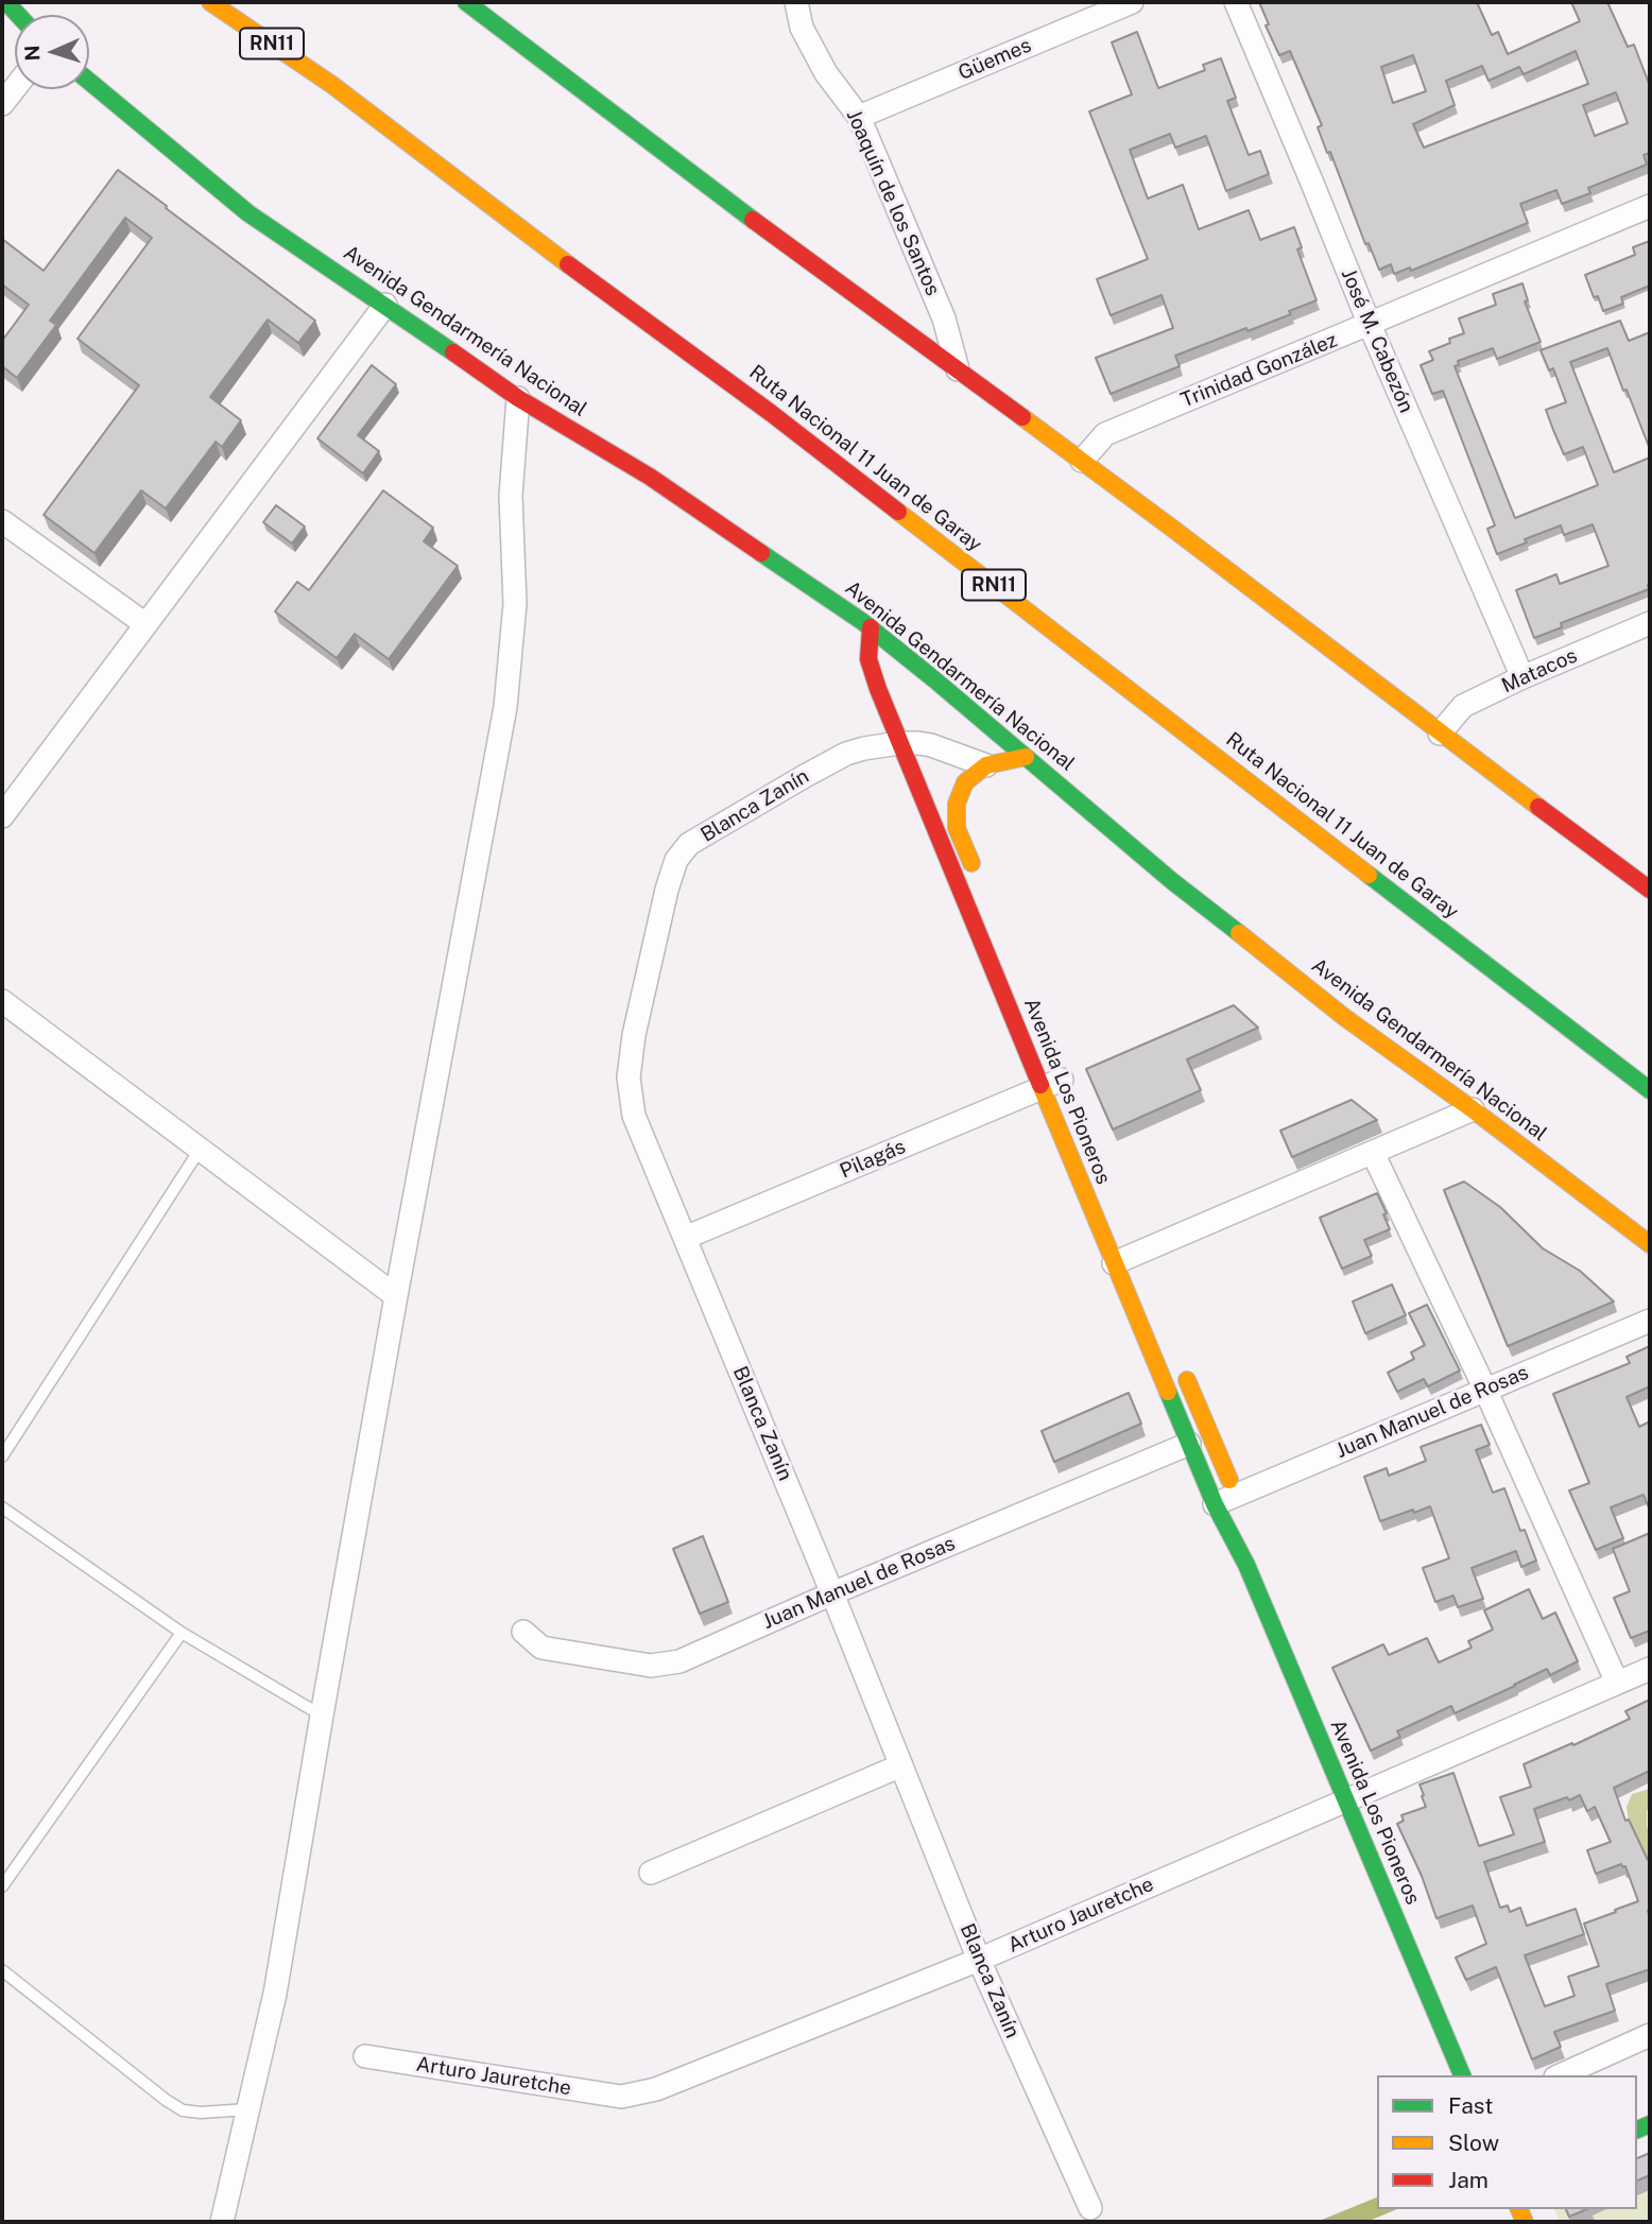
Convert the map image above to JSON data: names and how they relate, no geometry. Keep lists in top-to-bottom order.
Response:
{
  "streets": {
    "main road": [
      "RN11",
      "Avenida Gendarmería Nacional",
      "Ruta Nacional 11 Juan de Garay",
      "Avenida Los Pioneros"
    ],
    "street": [
      "Güemes",
      "Joaquín de los Santos",
      "José M. Cabezón",
      "Trinidad González",
      "Matacos",
      "Blanca Zanín",
      "Pilagás",
      "Juan Manuel de Rosas",
      "Arturo Jauretche"
    ]
  },
  "crossings": [
    ["Güemes", "Joaquín de los Santos"],
    ["Avenida Gendarmería Nacional", "Avenida Los Pioneros"],
    ["José M. Cabezón", "Trinidad González"],
    ["José M. Cabezón", "Matacos"],
    ["Blanca Zanín", "Avenida Los Pioneros"],
    ["Blanca Zanín", "Pilagás"],
    ["Blanca Zanín", "Juan Manuel de Rosas"],
    ["Blanca Zanín", "Arturo Jauretche"],
    ["Avenida Los Pioneros", "Pilagás"],
    ["Avenida Los Pioneros", "Juan Manuel de Rosas"],
    ["Avenida Los Pioneros", "Arturo Jauretche"]
  ],
  "legend": ["Fast", "Slow", "Jam"],
  "north": "left"
}
